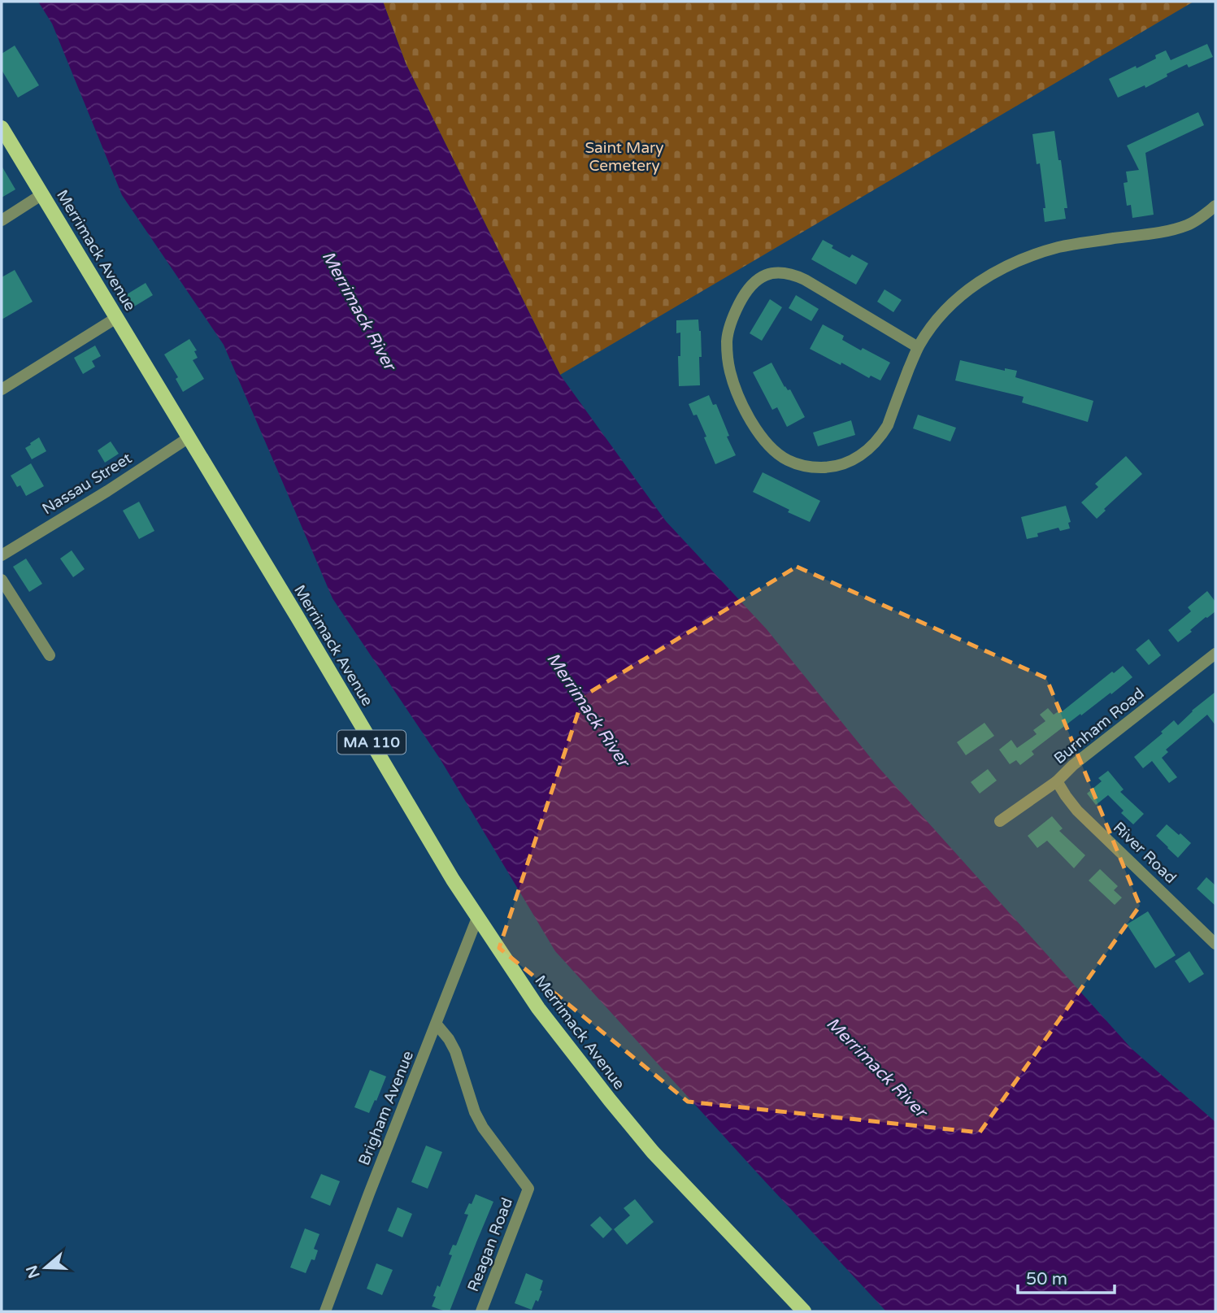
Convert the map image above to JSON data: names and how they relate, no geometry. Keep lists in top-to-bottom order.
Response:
{
  "streets": {
    "main road": ["Merrimack Avenue", "MA 110"],
    "street": [
      "Nassau Street",
      "Burnham Road",
      "River Road",
      "Brigham Avenue",
      "Reagan Road"
    ]
  },
  "crossings": [
    ["Merrimack Avenue", "Nassau Street"],
    ["Merrimack Avenue", "Brigham Avenue"],
    ["Burnham Road", "River Road"],
    ["Brigham Avenue", "Reagan Road"]
  ],
  "water": ["Merrimack River"],
  "parks": ["Saint Mary Cemetery"],
  "scale_bar": "50 m",
  "north": "left"
}
